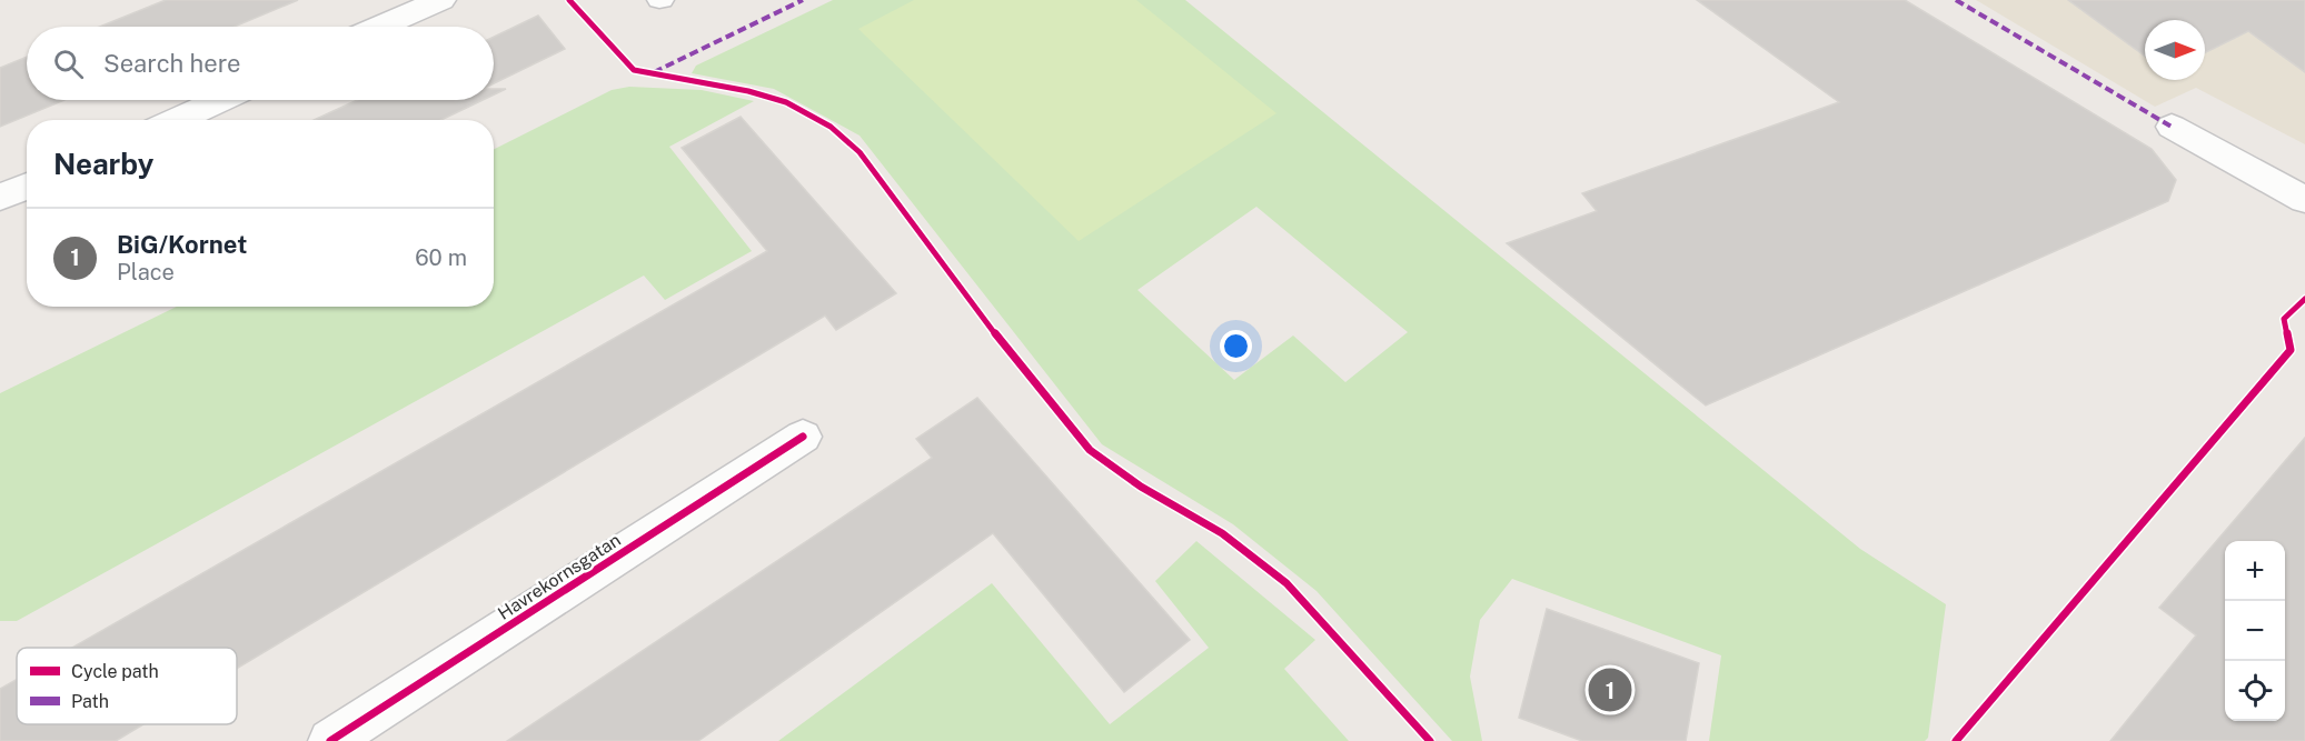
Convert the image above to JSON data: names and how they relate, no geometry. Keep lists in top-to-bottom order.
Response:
{
  "streets": {
    "street": ["Havrekornsgatan"]
  },
  "legend": ["Cycle path", "Path"],
  "north": "right",
  "page": {
    "search": "Search here",
    "heading": "Nearby",
    "list": [
      {
        "mark": "1",
        "name": "BiG/Kornet",
        "note": "Place",
        "value": "60 m"
      }
    ],
    "map_buttons": ["+", "−"],
    "pins": "1"
  }
}
